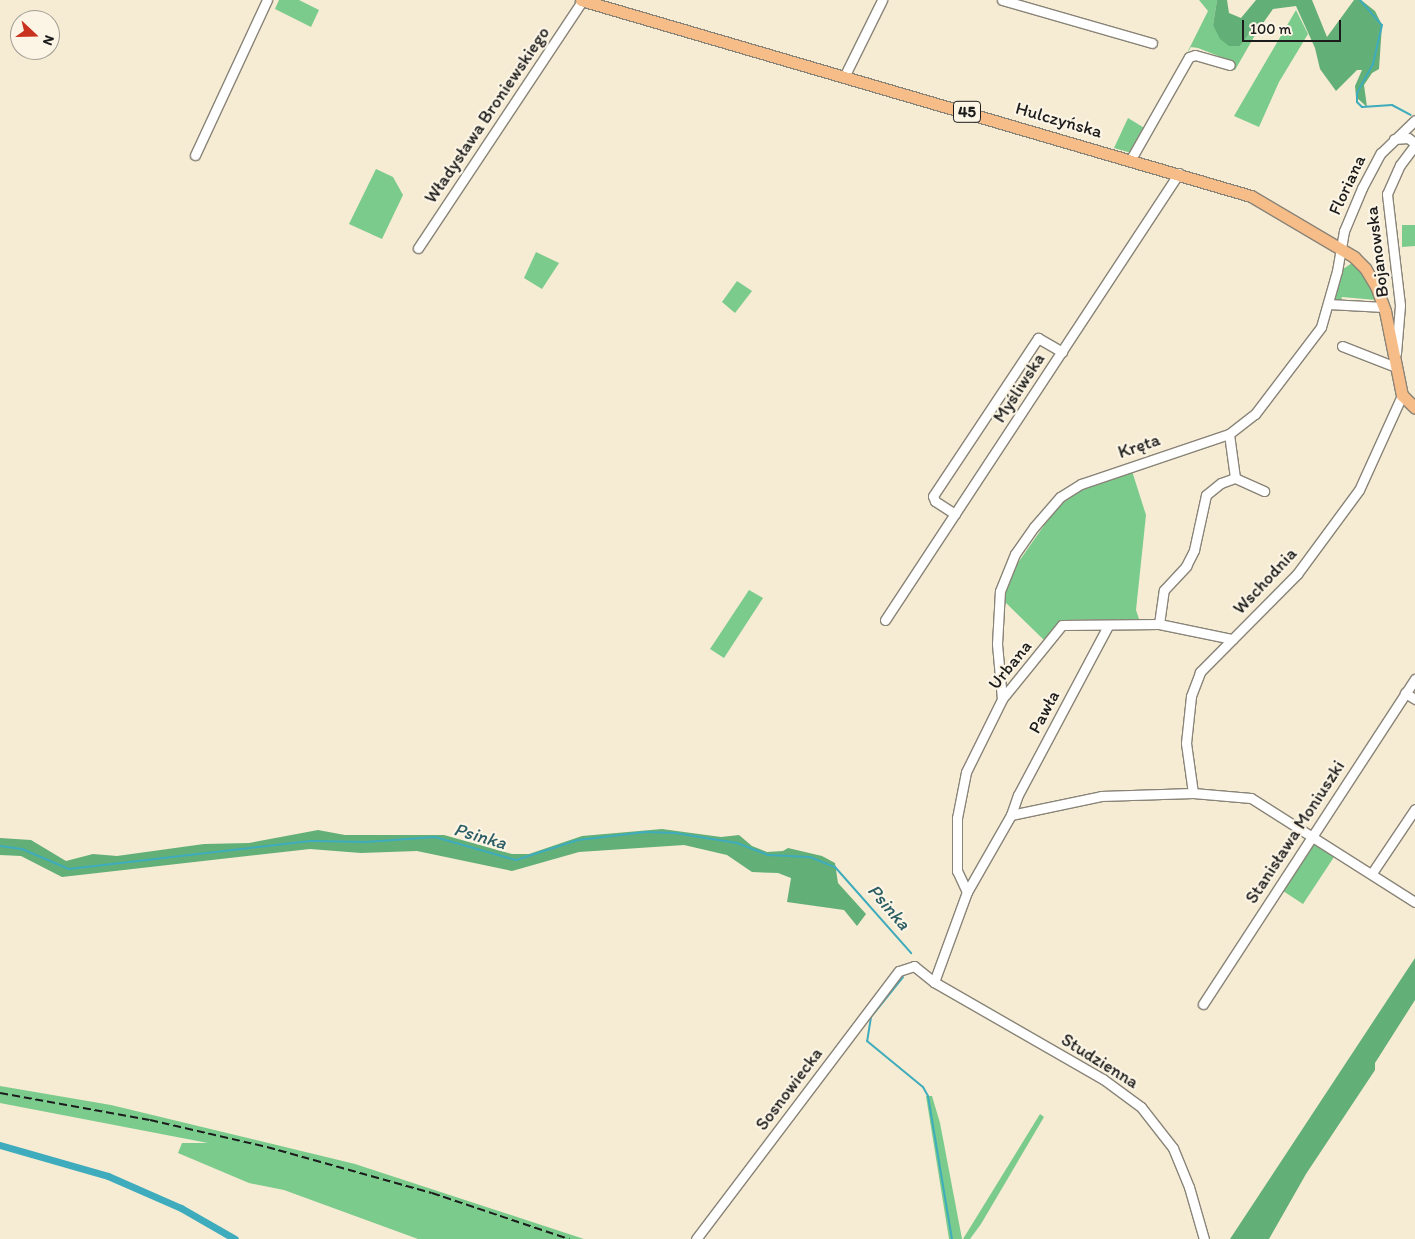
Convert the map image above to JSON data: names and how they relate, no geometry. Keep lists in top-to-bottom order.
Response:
{
  "streets": {
    "main road": ["45", "Hulczyńska"],
    "street": [
      "Władysława Broniewskiego",
      "Floriana",
      "Bojanowska",
      "Myśliwska",
      "Kręta",
      "Wschodnia",
      "Urbana",
      "Pawła",
      "Stanisława Moniuszki",
      "Studzienna",
      "Sosnowiecka"
    ]
  },
  "crossings": [
    ["Władysława Broniewskiego", "Hulczyńska"],
    ["Hulczyńska", "Floriana"],
    ["Hulczyńska", "Bojanowska"],
    ["Hulczyńska", "Myśliwska"],
    ["Hulczyńska", "Kręta"],
    ["Hulczyńska", "Wschodnia"],
    ["Floriana", "Kręta"],
    ["Kręta", "Urbana"],
    ["Wschodnia", "Urbana"],
    ["Urbana", "Pawła"],
    ["Pawła", "Studzienna"],
    ["Studzienna", "Sosnowiecka"]
  ],
  "water": ["Psinka"],
  "scale_bar": "100 m",
  "north": "right"
}
